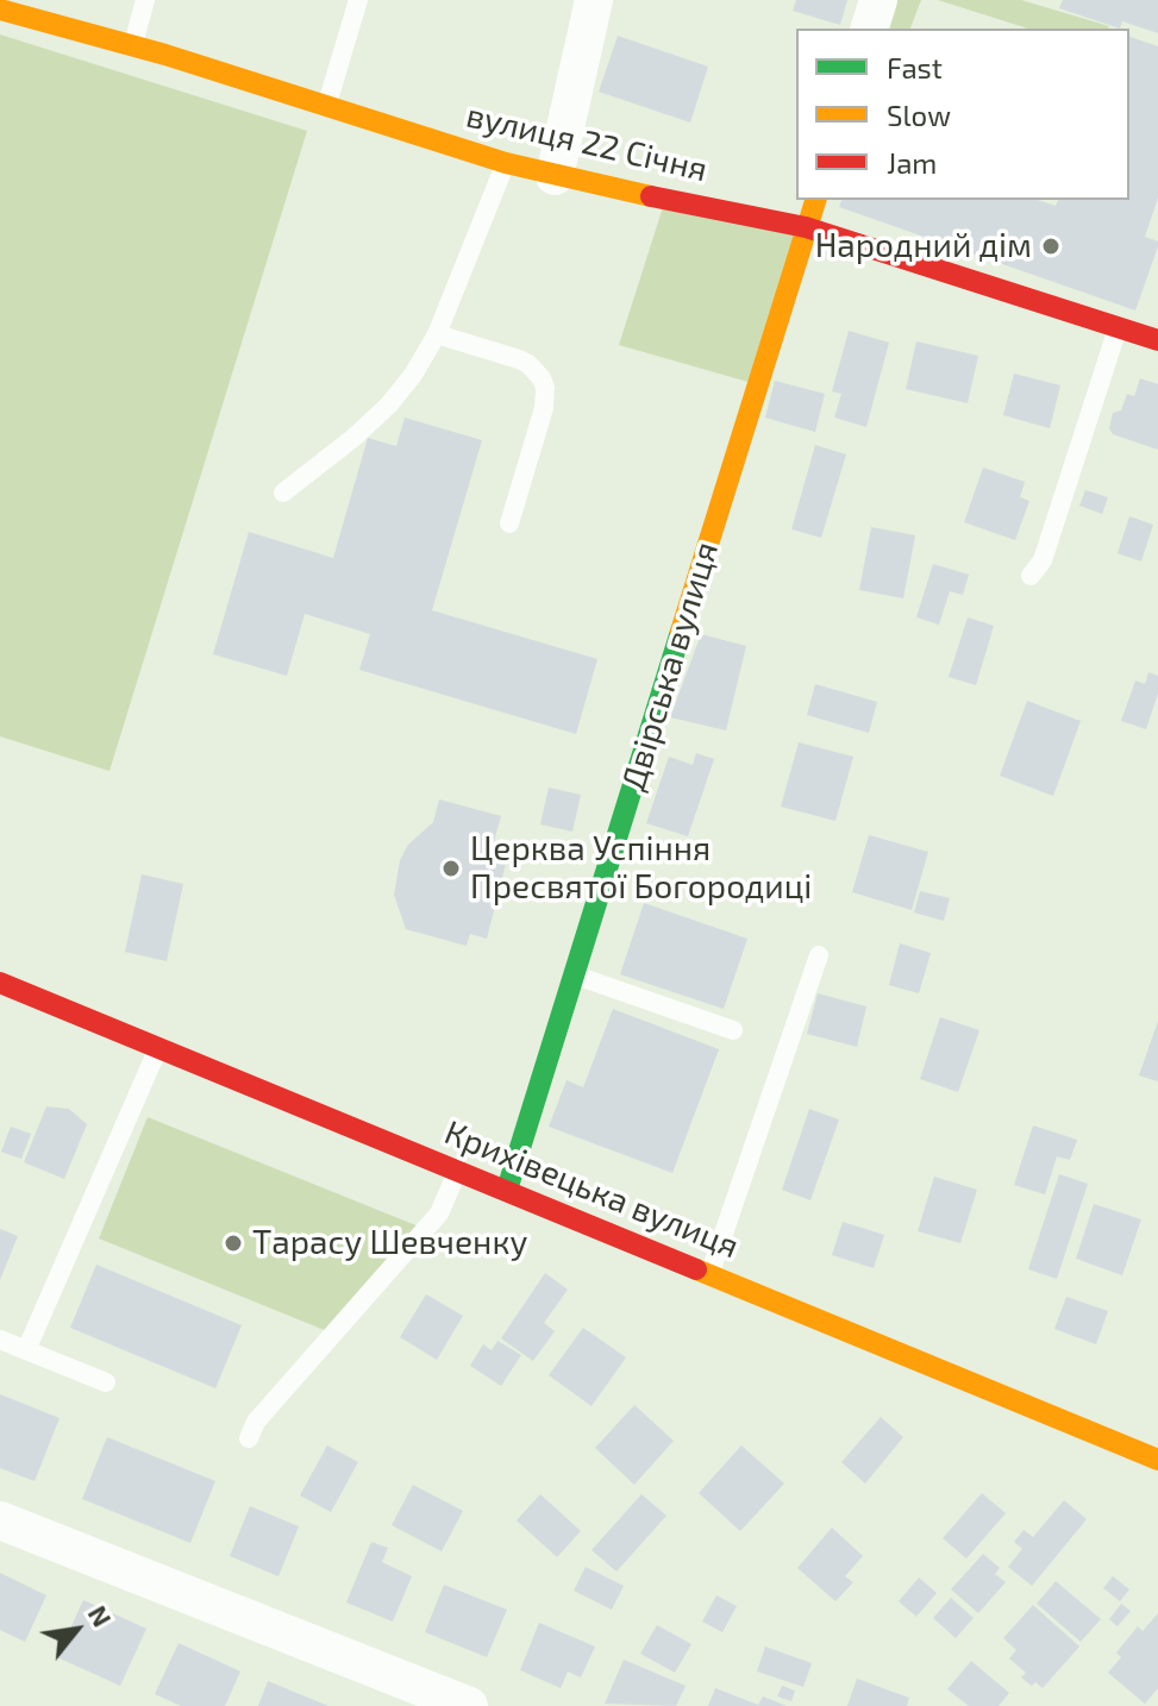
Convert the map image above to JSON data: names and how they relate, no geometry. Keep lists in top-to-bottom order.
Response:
{
  "streets": {
    "street": ["вулиця 22 Січня", "Двірська вулиця", "Крихівецька вулиця"]
  },
  "crossings": [
    ["вулиця 22 Січня", "Двірська вулиця"],
    ["Двірська вулиця", "Крихівецька вулиця"]
  ],
  "places": ["Народний дім", "Церква Успіння Пресвятої Богородиці", "Тарасу Шевченку"],
  "legend": ["Fast", "Slow", "Jam"],
  "north": "top right"
}
